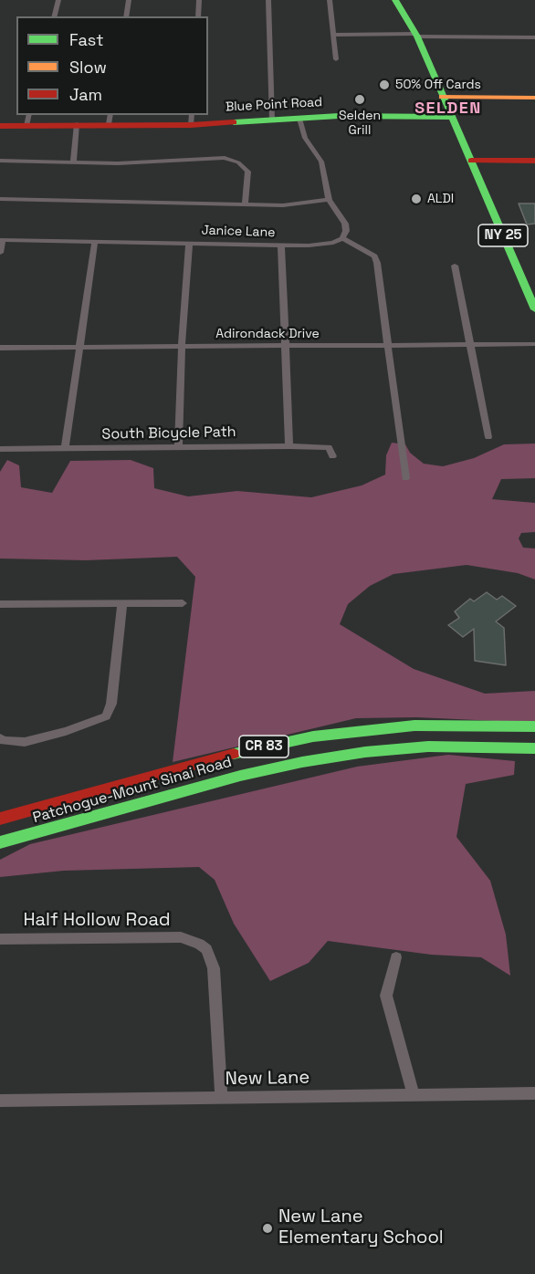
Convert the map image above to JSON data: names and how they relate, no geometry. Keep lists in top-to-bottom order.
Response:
{
  "streets": {
    "main road": [
      "Blue Point Road",
      "NY 25",
      "CR 83",
      "Patchogue-Mount Sinai Road"
    ],
    "street": [
      "Janice Lane",
      "Adirondack Drive",
      "South Bicycle Path",
      "Half Hollow Road",
      "New Lane"
    ]
  },
  "crossings": [
    ["Blue Point Road", "NY 25"],
    ["Half Hollow Road", "New Lane"]
  ],
  "districts": ["SELDEN"],
  "places": [
    "50% Off Cards",
    "Selden Grill",
    "ALDI",
    "New Lane Elementary School"
  ],
  "legend": ["Fast", "Slow", "Jam"]
}
